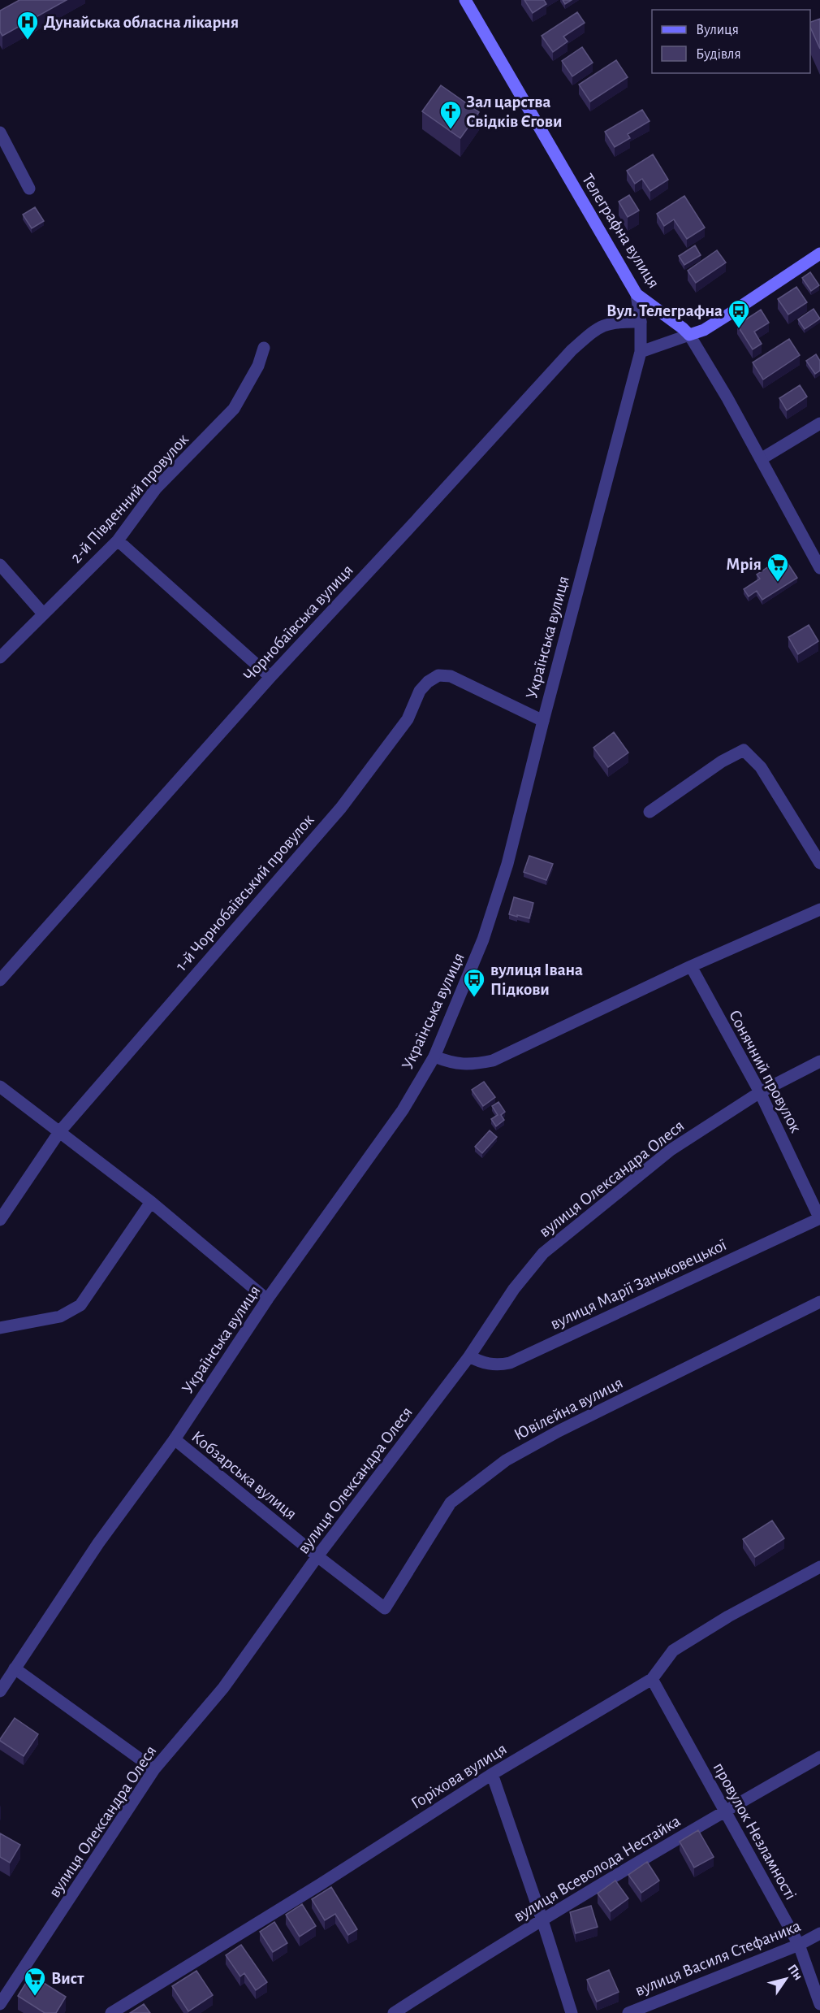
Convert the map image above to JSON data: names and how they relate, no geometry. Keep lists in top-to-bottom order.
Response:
{
  "streets": {
    "main road": ["Телеграфна вулиця"],
    "street": [
      "2-й Південний провулок",
      "Чорнобаївська вулиця",
      "Українська вулиця",
      "1-й Чорнобаївський провулок",
      "Сонячний провулок",
      "вулиця Олександра Олеся",
      "вулиця Марії Заньковецької",
      "Ювілейна вулиця",
      "Кобзарська вулиця",
      "Горіхова вулиця",
      "провулок Незламності",
      "вулиця Всеволода Нестайка",
      "вулиця Василя Стефаника"
    ]
  },
  "crossings": [
    ["Телеграфна вулиця", "Українська вулиця"],
    ["Чорнобаївська вулиця", "Українська вулиця"],
    ["Українська вулиця", "1-й Чорнобаївський провулок"],
    ["Українська вулиця", "Кобзарська вулиця"],
    ["Сонячний провулок", "вулиця Олександра Олеся"],
    ["Сонячний провулок", "вулиця Марії Заньковецької"],
    ["вулиця Олександра Олеся", "вулиця Марії Заньковецької"],
    ["вулиця Олександра Олеся", "Кобзарська вулиця"],
    ["Ювілейна вулиця", "Кобзарська вулиця"],
    ["Горіхова вулиця", "провулок Незламності"],
    ["провулок Незламності", "вулиця Всеволода Нестайка"],
    ["провулок Незламності", "вулиця Василя Стефаника"]
  ],
  "places": {
    "hospital": ["Дунайська обласна лікарня"],
    "church": ["Зал царства Свідків Єгови"],
    "bus stop": ["Вул. Телеграфна", "вулиця Івана Підкови"],
    "supermarket": ["Мрія", "Вист"]
  },
  "legend": ["Вулиця", "Будівля"],
  "north": "top right"
}
